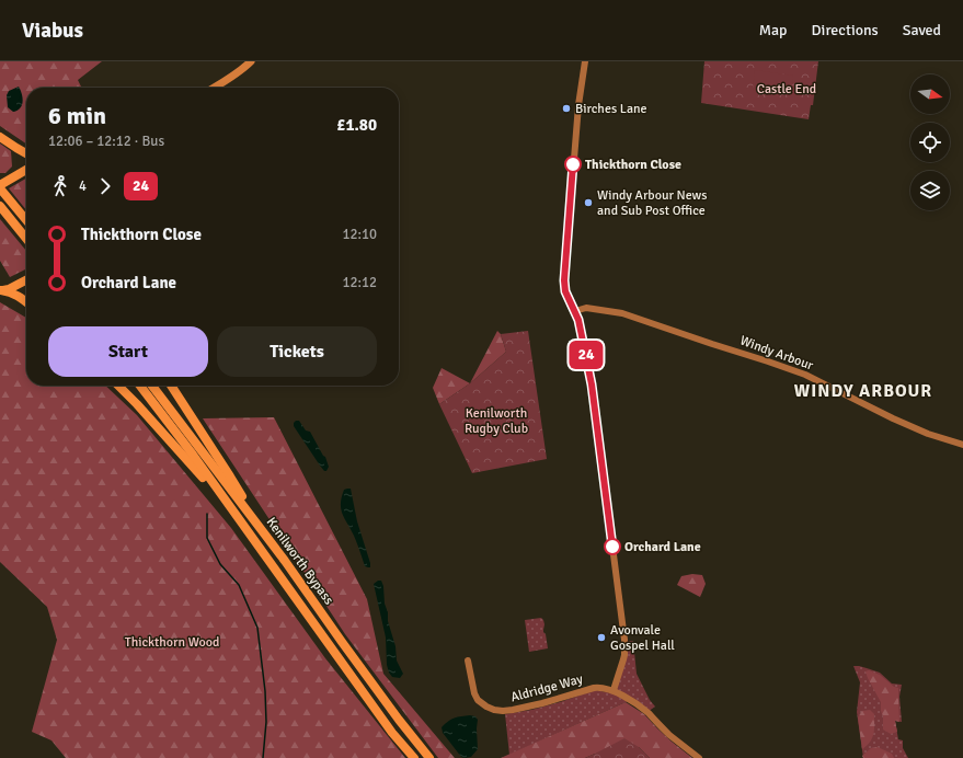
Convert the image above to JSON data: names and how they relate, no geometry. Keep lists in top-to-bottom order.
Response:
{
  "streets": {
    "highway": ["Kenilworth Bypass"],
    "street": ["Windy Arbour", "Aldridge Way"]
  },
  "districts": ["WINDY ARBOUR"],
  "parks": ["Castle End", "Kenilworth Rugby Club", "Thickthorn Wood"],
  "places": [
    "Birches Lane",
    "Thickthorn Close",
    "Windy Arbour News and Sub Post Office",
    "Orchard Lane",
    "Avonvale Gospel Hall"
  ],
  "lines": ["bus line 24"],
  "north": "right",
  "page": {
    "header": "Viabus",
    "nav": ["Map", "Directions", "Saved"],
    "on_map": "24",
    "heading": ["6 min", "12:06 – 12:12 · Bus", "£1.80"],
    "legs": ["4", "24"],
    "list": [
      {
        "name": "Thickthorn Close",
        "value": "12:10"
      },
      {
        "name": "Orchard Lane",
        "value": "12:12"
      }
    ],
    "buttons": ["Start", "Tickets"]
  }
}
